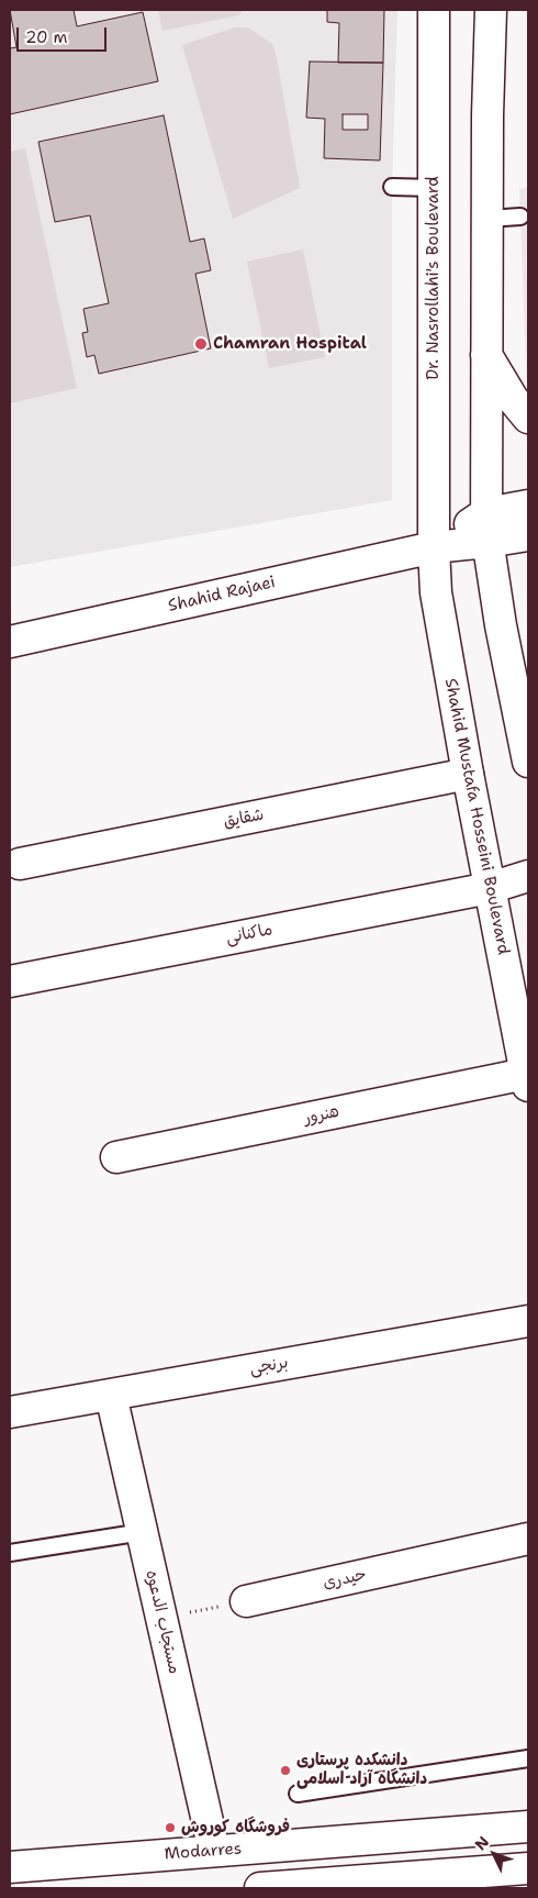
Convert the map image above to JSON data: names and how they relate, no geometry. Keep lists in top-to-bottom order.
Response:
{
  "streets": {
    "street": [
      "Dr. Nasrollahi's Boulevard",
      "Shahid Rajaei",
      "Shahid Mustafa Hosseini Boulevard",
      "شقایق",
      "ماکنانی",
      "هنرور",
      "برنجی",
      "حیدری",
      "مستجاب الدعوه",
      "Modarres"
    ]
  },
  "crossings": [
    ["Dr. Nasrollahi's Boulevard", "Shahid Rajaei"],
    ["Dr. Nasrollahi's Boulevard", "Shahid Mustafa Hosseini Boulevard"],
    ["Shahid Rajaei", "Shahid Mustafa Hosseini Boulevard"],
    ["Shahid Mustafa Hosseini Boulevard", "شقایق"],
    ["Shahid Mustafa Hosseini Boulevard", "ماکنانی"],
    ["Shahid Mustafa Hosseini Boulevard", "هنرور"],
    ["برنجی", "مستجاب الدعوه"],
    ["مستجاب الدعوه", "Modarres"]
  ],
  "places": ["Chamran Hospital", "دانشکده پرستاری دانشگاه آراد اسلامی", "فروشگاه کوروش"],
  "scale_bar": "20 m",
  "north": "top left"
}
